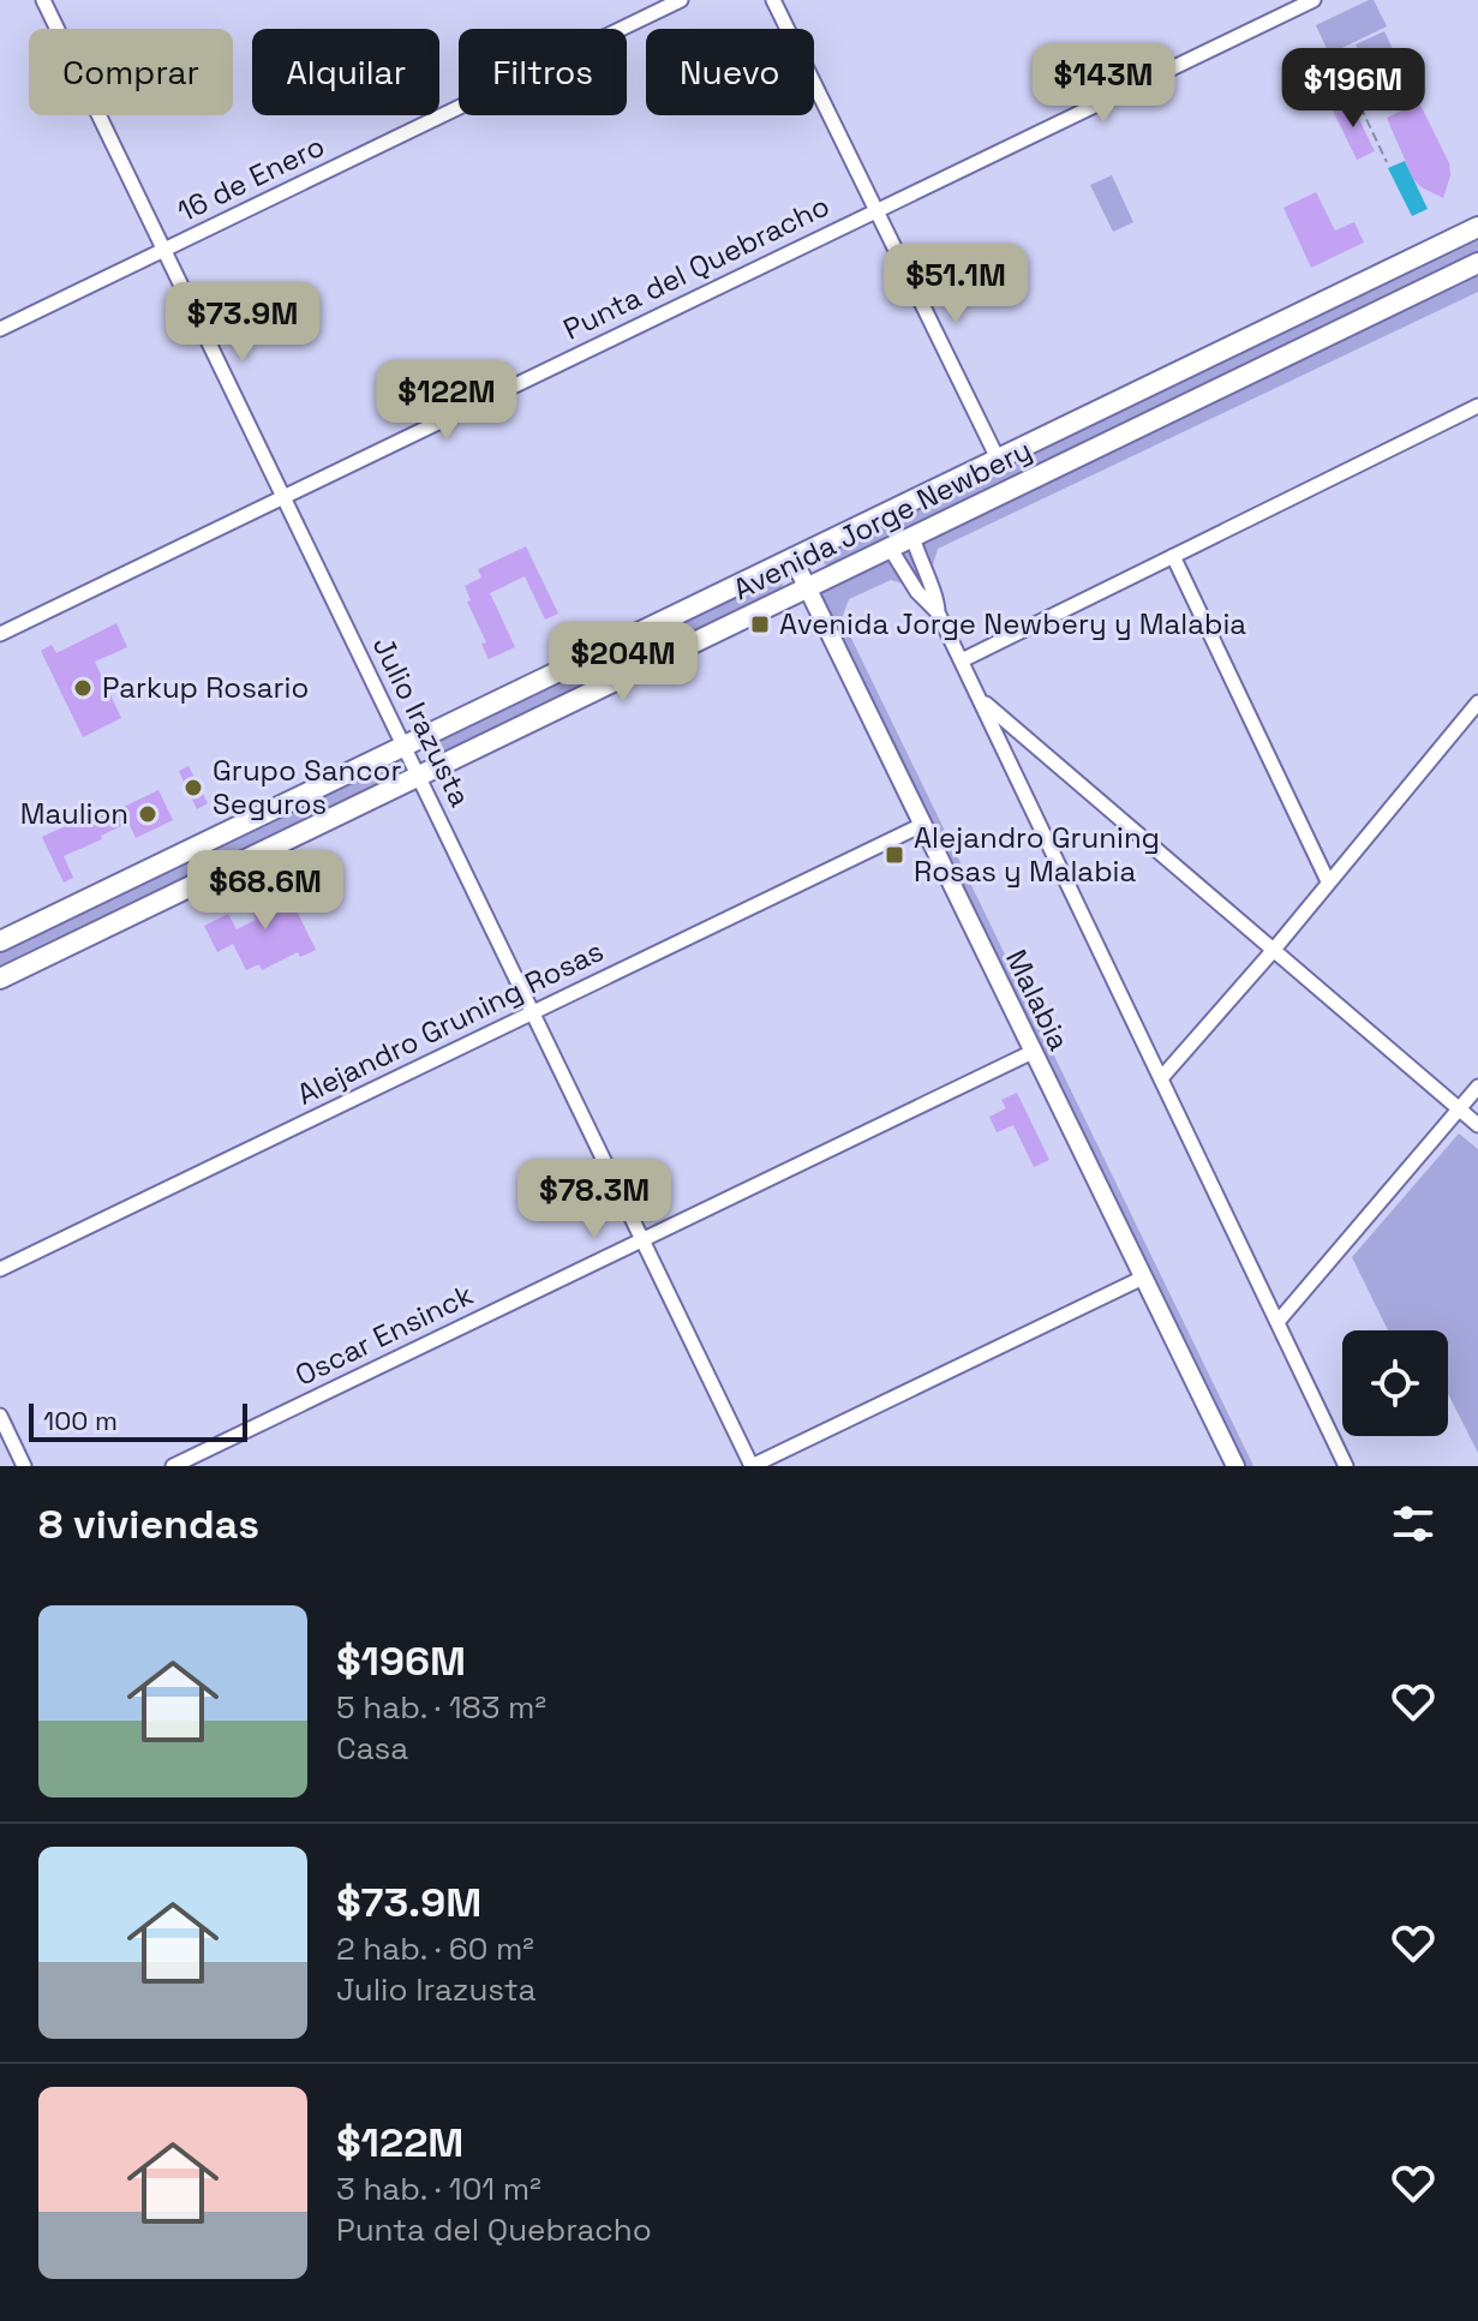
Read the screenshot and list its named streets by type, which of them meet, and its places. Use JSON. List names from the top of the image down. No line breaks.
{"streets":{"main road":["Avenida Jorge Newbery"],"street":["16 de Enero","Punta del Quebracho","Julio Irazusta","Malabia","Alejandro Gruning Rosas","Oscar Ensinck"]},"crossings":[["16 de Enero","Julio Irazusta"],["Punta del Quebracho","Julio Irazusta"],["Avenida Jorge Newbery","Julio Irazusta"],["Avenida Jorge Newbery","Malabia"],["Julio Irazusta","Alejandro Gruning Rosas"],["Julio Irazusta","Oscar Ensinck"],["Malabia","Alejandro Gruning Rosas"],["Malabia","Oscar Ensinck"]],"places":{"transit":["Avenida Jorge Newbery y Malabia","Alejandro Gruning Rosas y Malabia"],"other":["Parkup Rosario","Grupo Sancor Seguros","Maulion"]},"scale_bar":"100 m","page":{"chip":["Comprar","Alquilar","Filtros","Nuevo"],"price":["$143M","$196M","$51.1M","$73.9M","$122M","$204M","$68.6M","$78.3M"],"scale":"100 m","heading":"8 viviendas","list":[{"name":"$196M","note":"5 hab. · 183 m² · Casa"},{"name":"$73.9M","note":"2 hab. · 60 m² · Julio Irazusta"},{"name":"$122M","note":"3 hab. · 101 m² · Punta del Quebracho"}]}}
